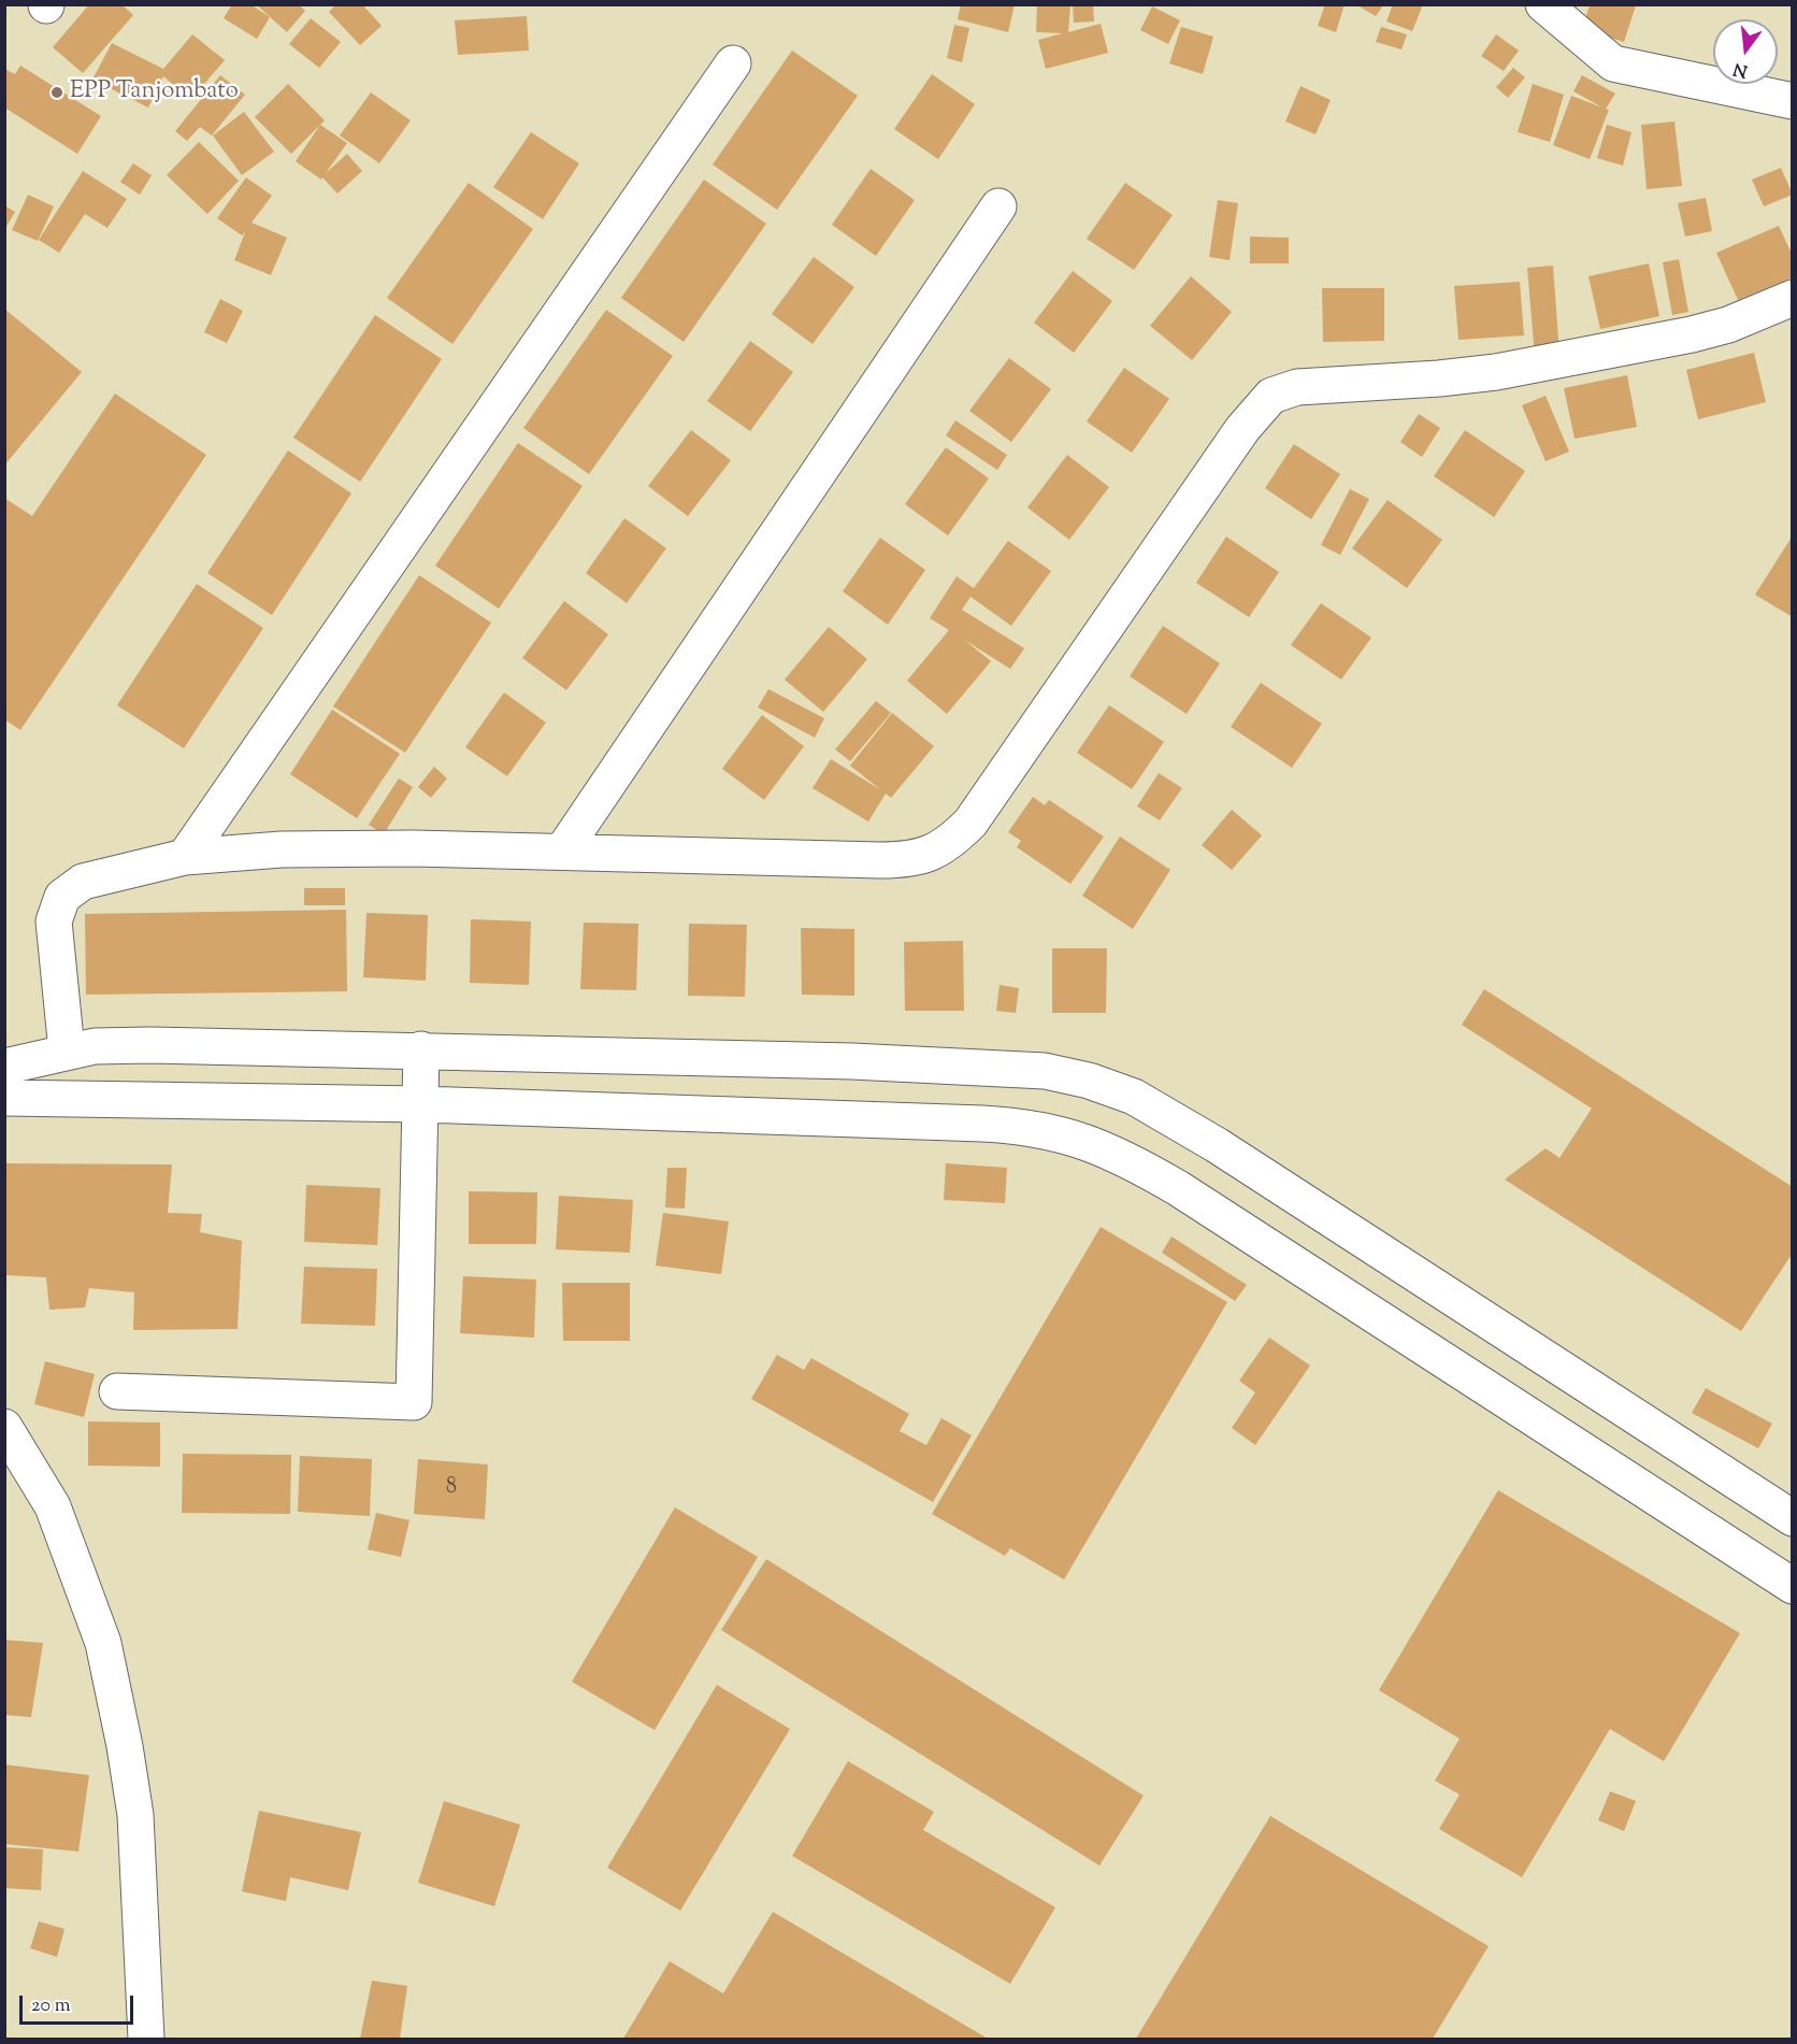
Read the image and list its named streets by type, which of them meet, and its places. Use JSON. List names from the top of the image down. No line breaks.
{"places":["EPP Tanjombato"],"house_numbers":["8"],"scale_bar":"20 m","north":"bottom"}
